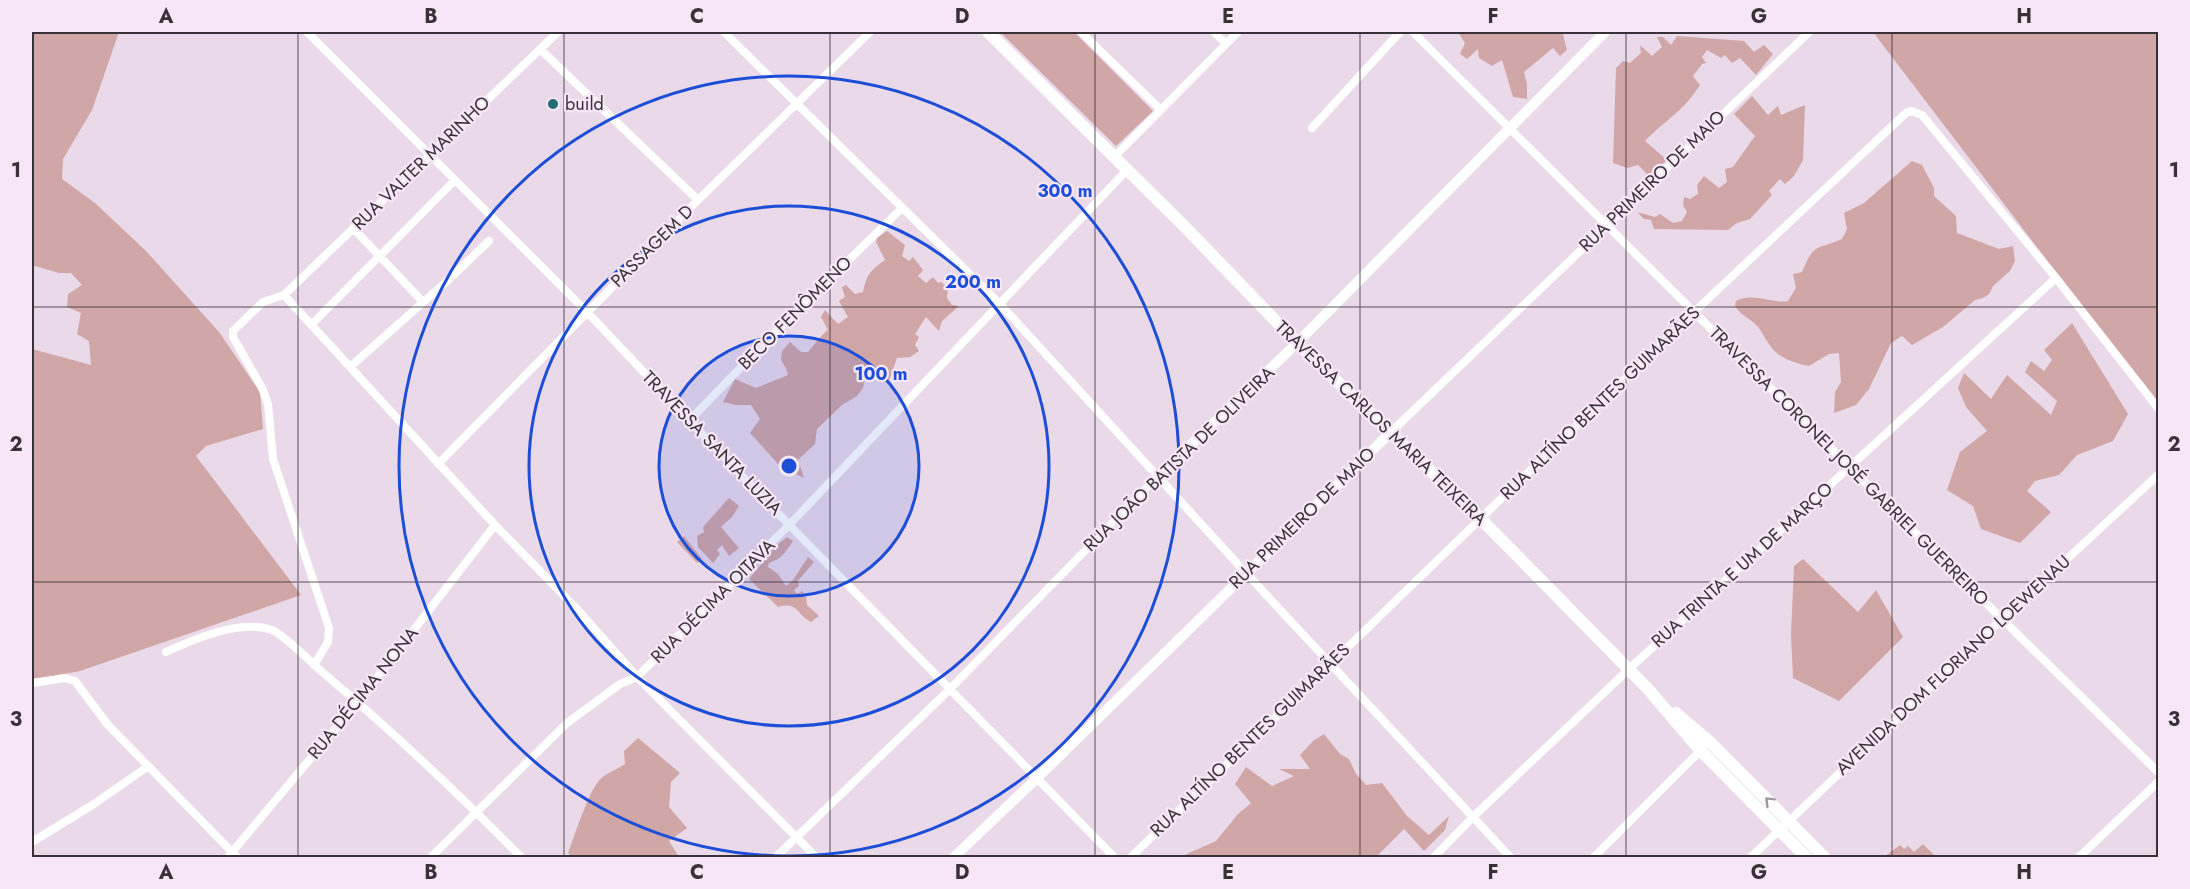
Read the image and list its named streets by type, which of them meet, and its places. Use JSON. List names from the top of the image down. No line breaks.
{"streets":{"main road":["TRAVESSA CARLOS MARIA TEIXEIRA"],"street":["RUA VALTER MARINHO","RUA PRIMEIRO DE MAIO","PASSAGEM D","BECO FENÔMENO","RUA ALTÍNO BENTES GUIMARÃES","TRAVESSA SANTA LUZIA","RUA JOÃO BATISTA DE OLIVEIRA","TRAVESSA CORONEL JOSÉ GABRIEL GUERREIRO","RUA TRINTA E UM DE MARÇO","RUA DÉCIMA OITAVA","AVENIDA DOM FLORIANO LOEWENAU","RUA DÉCIMA NONA"]},"crossings":[["RUA VALTER MARINHO","TRAVESSA SANTA LUZIA"],["RUA PRIMEIRO DE MAIO","TRAVESSA CARLOS MARIA TEIXEIRA"],["RUA PRIMEIRO DE MAIO","TRAVESSA SANTA LUZIA"],["RUA PRIMEIRO DE MAIO","TRAVESSA CORONEL JOSÉ GABRIEL GUERREIRO"],["PASSAGEM D","TRAVESSA SANTA LUZIA"],["BECO FENÔMENO","TRAVESSA SANTA LUZIA"],["RUA ALTÍNO BENTES GUIMARÃES","TRAVESSA CARLOS MARIA TEIXEIRA"],["RUA ALTÍNO BENTES GUIMARÃES","TRAVESSA CORONEL JOSÉ GABRIEL GUERREIRO"],["RUA ALTÍNO BENTES GUIMARÃES","RUA TRINTA E UM DE MARÇO"],["TRAVESSA CARLOS MARIA TEIXEIRA","RUA JOÃO BATISTA DE OLIVEIRA"],["TRAVESSA CARLOS MARIA TEIXEIRA","RUA TRINTA E UM DE MARÇO"],["TRAVESSA CARLOS MARIA TEIXEIRA","RUA DÉCIMA OITAVA"],["TRAVESSA CARLOS MARIA TEIXEIRA","AVENIDA DOM FLORIANO LOEWENAU"],["TRAVESSA SANTA LUZIA","RUA JOÃO BATISTA DE OLIVEIRA"],["TRAVESSA SANTA LUZIA","RUA DÉCIMA OITAVA"],["RUA JOÃO BATISTA DE OLIVEIRA","TRAVESSA CORONEL JOSÉ GABRIEL GUERREIRO"],["TRAVESSA CORONEL JOSÉ GABRIEL GUERREIRO","RUA TRINTA E UM DE MARÇO"],["TRAVESSA CORONEL JOSÉ GABRIEL GUERREIRO","AVENIDA DOM FLORIANO LOEWENAU"]],"places":["build"],"grid":{"columns":["A","B","C","D","E","F","G","H"],"rows":["1","2","3"]},"rings":["300 m","200 m","100 m"]}
